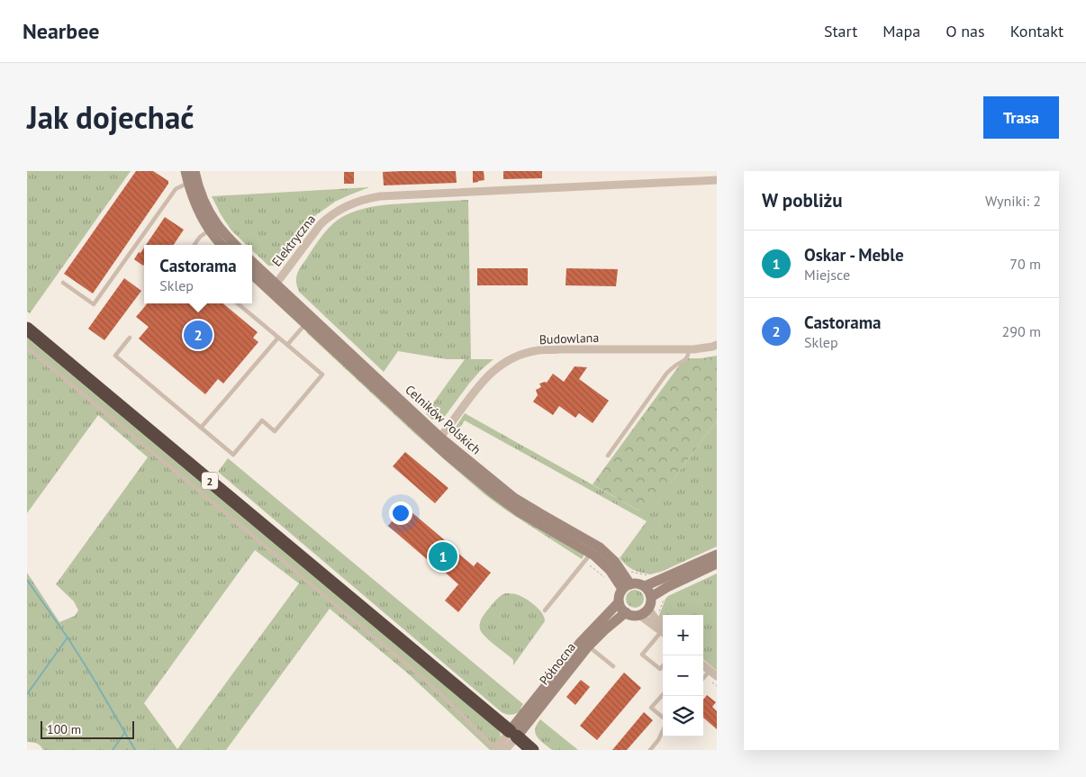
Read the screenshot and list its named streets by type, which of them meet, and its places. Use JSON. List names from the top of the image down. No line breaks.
{"streets":{"highway":["2"],"street":["Elektryczna","Budowlana","Celników Polskich","Północna"]},"crossings":[["Elektryczna","Celników Polskich"],["Budowlana","Celników Polskich"],["Celników Polskich","Północna"],["2","Północna"]],"scale_bar":"100 m","page":{"header":"Nearbee","nav":["Start","Mapa","O nas","Kontakt"],"title":"Jak dojechać","buttons":"Trasa","heading":["W pobliżu","Wyniki: 2"],"list":[{"mark":"1","name":"Oskar - Meble","note":"Miejsce","value":"70 m"},{"mark":"2","name":"Castorama","note":"Sklep","value":"290 m"}],"popup":["Castorama","Sklep"],"pins":["2","1"],"map_buttons":["+","−"],"scale":"100 m"}}
